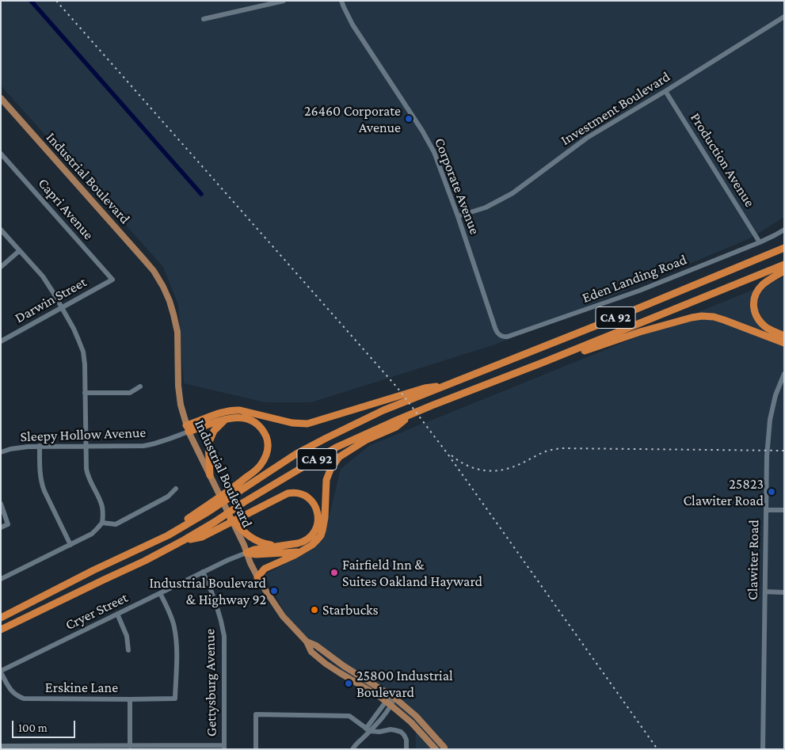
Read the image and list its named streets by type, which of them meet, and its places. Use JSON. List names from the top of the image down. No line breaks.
{"streets":{"highway":["CA 92"],"main road":["Industrial Boulevard"],"street":["Investment Boulevard","Production Avenue","Corporate Avenue","Capri Avenue","Eden Landing Road","Darwin Street","Sleepy Hollow Avenue","Clawiter Road","Cryer Street","Gettysburg Avenue","Erskine Lane"]},"crossings":[["Investment Boulevard","Production Avenue"],["Investment Boulevard","Corporate Avenue"],["Production Avenue","Eden Landing Road"],["Industrial Boulevard","Sleepy Hollow Avenue"],["Industrial Boulevard","Cryer Street"],["Corporate Avenue","Eden Landing Road"],["Capri Avenue","Darwin Street"],["Cryer Street","Gettysburg Avenue"],["Cryer Street","Erskine Lane"]],"places":["26460 Corporate Avenue","25823 Clawiter Road","Fairfield Inn & Suites Oakland Hayward","Industrial Boulevard & Highway 92","Starbucks","25800 Industrial Boulevard"],"scale_bar":"100 m"}
